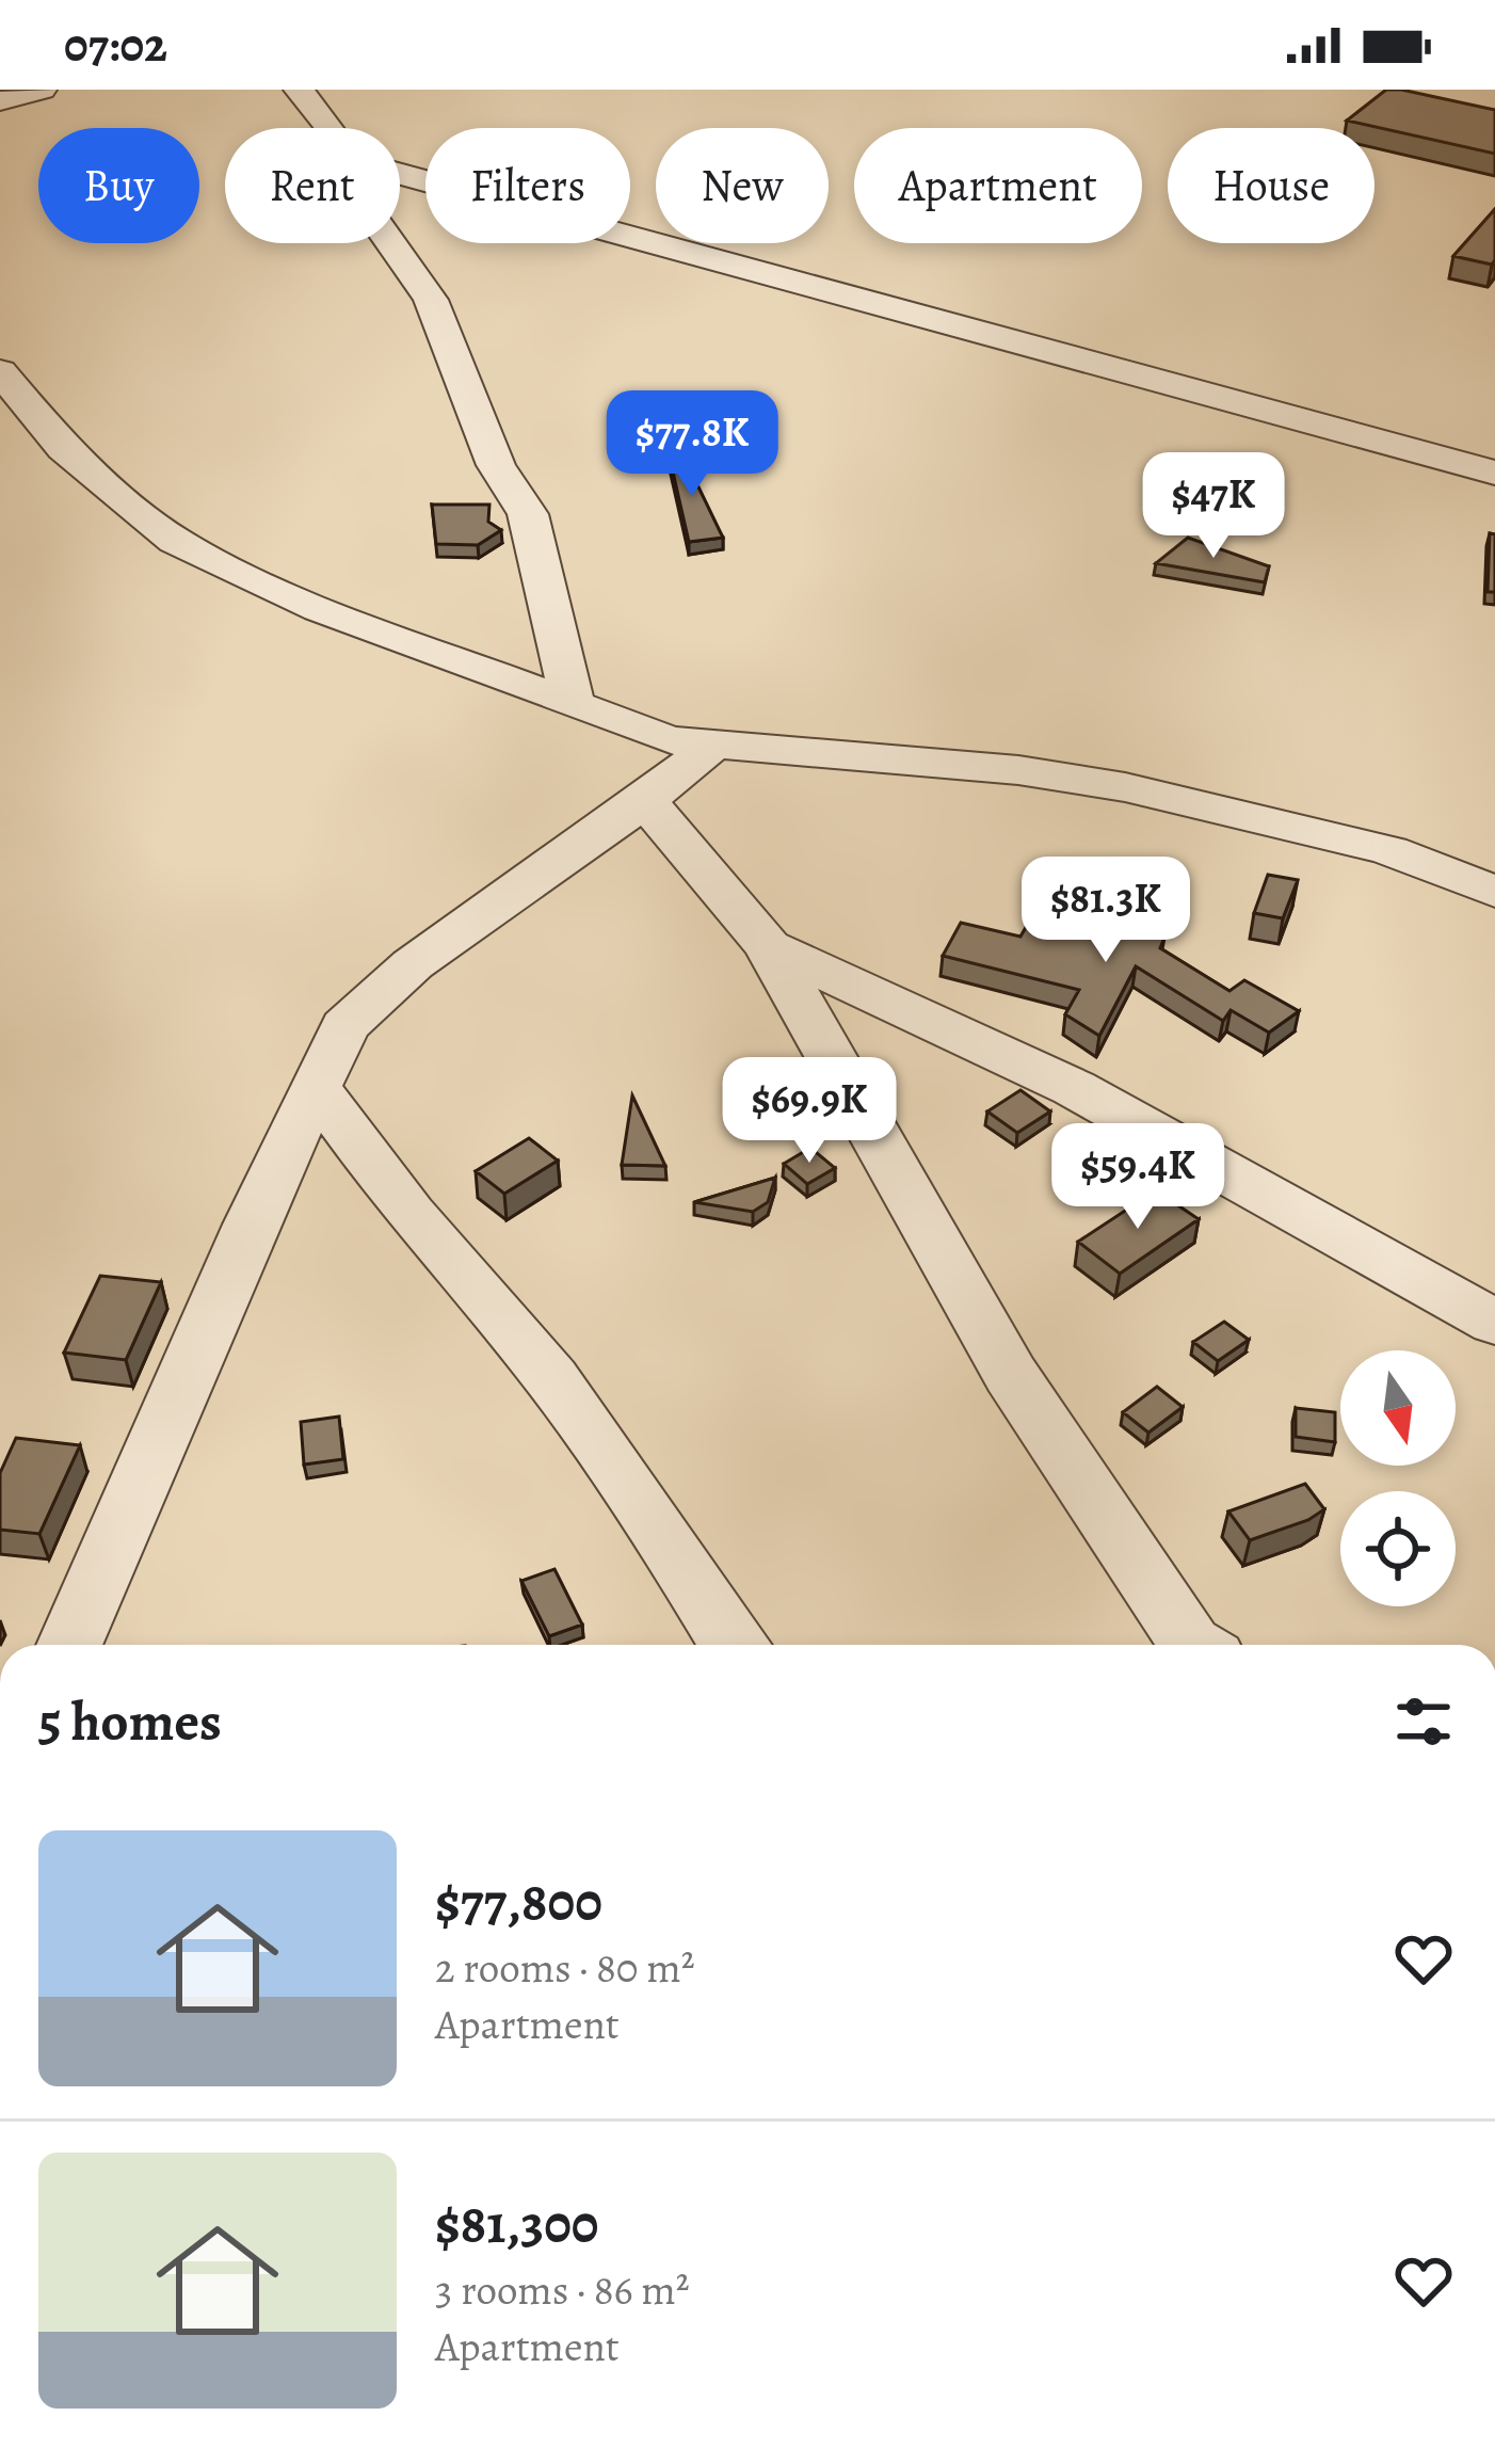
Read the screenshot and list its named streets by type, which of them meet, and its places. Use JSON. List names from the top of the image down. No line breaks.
{"north":"bottom","page":{"status":"07:02","chip":["Buy","Rent","Filters","New","Apartment","House"],"price":["$77.8K","$47K","$81.3K","$69.9K","$59.4K"],"heading":"5 homes","list":[{"name":"$77,800","note":"2 rooms · 80 m² · Apartment"},{"name":"$81,300","note":"3 rooms · 86 m² · Apartment"}]}}
